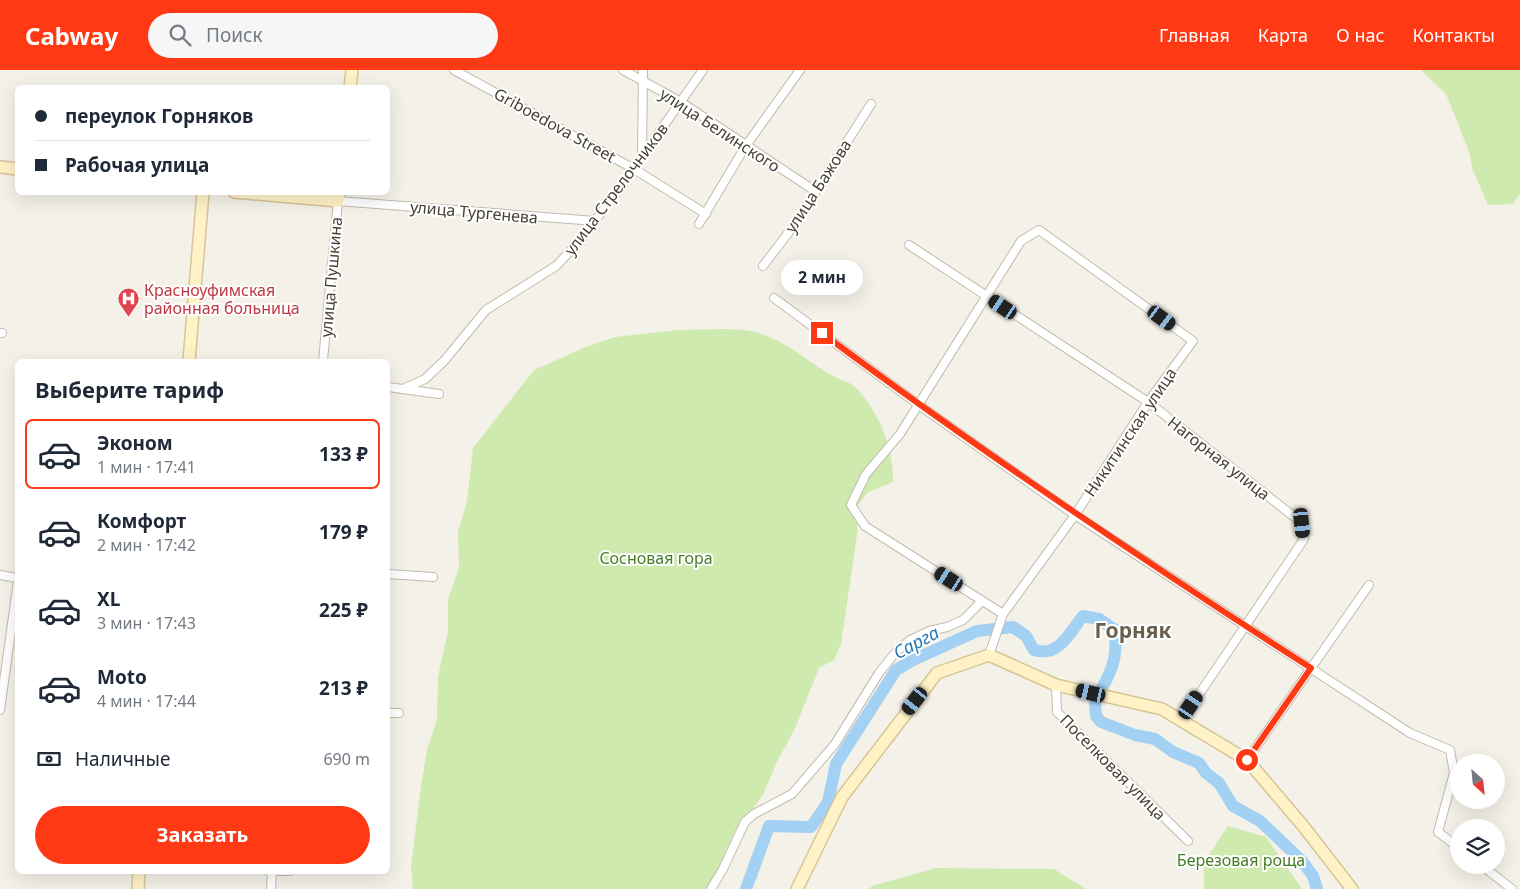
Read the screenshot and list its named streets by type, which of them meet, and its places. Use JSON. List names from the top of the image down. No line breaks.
{"streets":{"street":["Griboedova Street","улица Белинского","улица Бажова","улица Стрелочников","улица Тургенева","улица Пушкина","Никитинская улица","Нагорная улица","Поселковая улица"]},"crossings":[["Griboedova Street","улица Стрелочников"],["улица Белинского","улица Бажова"],["улица Белинского","улица Стрелочников"],["улица Стрелочников","улица Тургенева"],["улица Тургенева","улица Пушкина"],["Никитинская улица","Нагорная улица"]],"districts":["Горняк"],"water":["Сарга"],"parks":["Сосновая гора","Березовая роща"],"places":{"hospital":["Красноуфимская районная больница"]},"north":"bottom right","page":{"header":"Cabway","search":"Поиск","nav":["Главная","Карта","О нас","Контакты"],"banner":["переулок Горняков","Рабочая улица"],"bubble":"2 мин","heading":"Выберите тариф","list":[{"name":"Эконом","note":"1 мин · 17:41","value":"133 ₽"},{"name":"Комфорт","note":"2 мин · 17:42","value":"179 ₽"},{"name":"XL","note":"3 мин · 17:43","value":"225 ₽"},{"name":"Moto","note":"4 мин · 17:44","value":"213 ₽"}],"pay":["Наличные","690 m"],"buttons":"Заказать"}}
